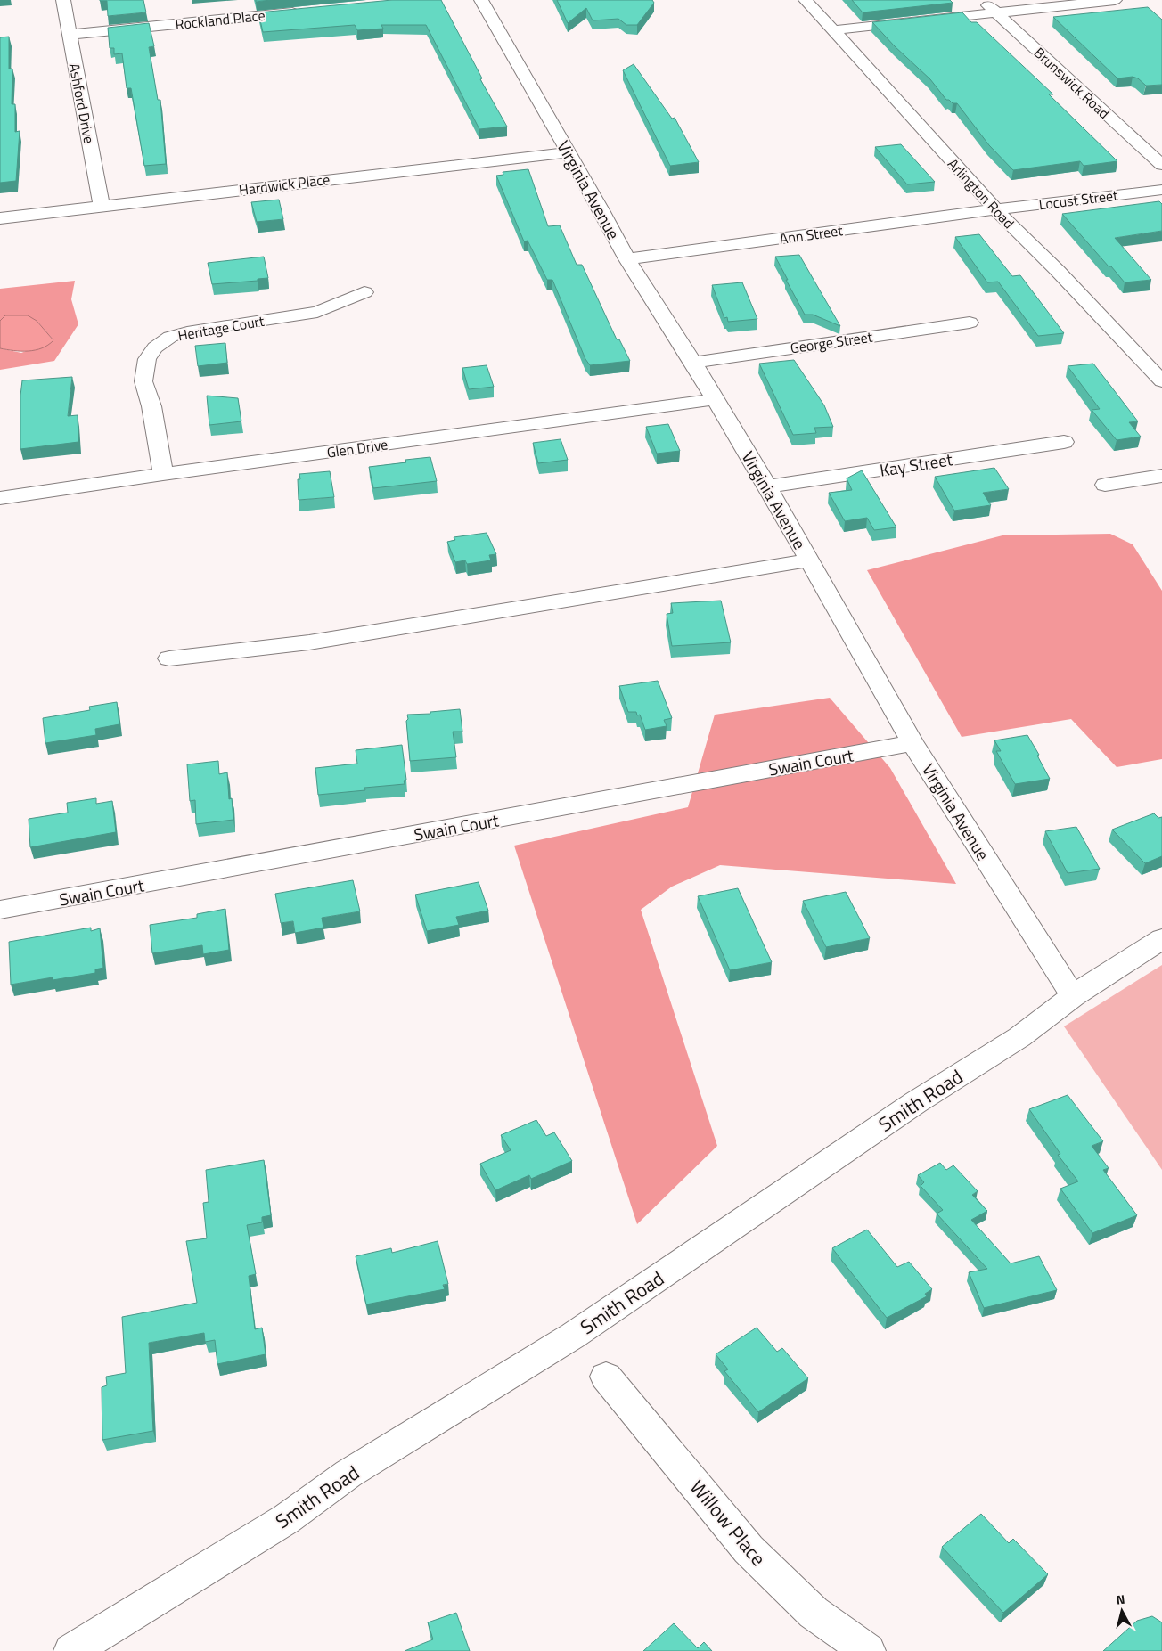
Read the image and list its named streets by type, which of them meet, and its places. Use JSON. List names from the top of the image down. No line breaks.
{"streets":{"street":["Rockland Place","Brunswick Road","Ashford Drive","Hardwick Place","Virginia Avenue","Arlington Road","Locust Street","Ann Street","Heritage Court","George Street","Glen Drive","Kay Street","Swain Court","Smith Road","Willow Place"]},"crossings":[["Rockland Place","Ashford Drive"],["Ashford Drive","Hardwick Place"],["Hardwick Place","Virginia Avenue"],["Virginia Avenue","Ann Street"],["Virginia Avenue","George Street"],["Virginia Avenue","Glen Drive"],["Virginia Avenue","Kay Street"],["Virginia Avenue","Swain Court"],["Virginia Avenue","Smith Road"],["Arlington Road","Locust Street"],["Arlington Road","Ann Street"],["Locust Street","Ann Street"],["Heritage Court","Glen Drive"]],"north":"top"}
